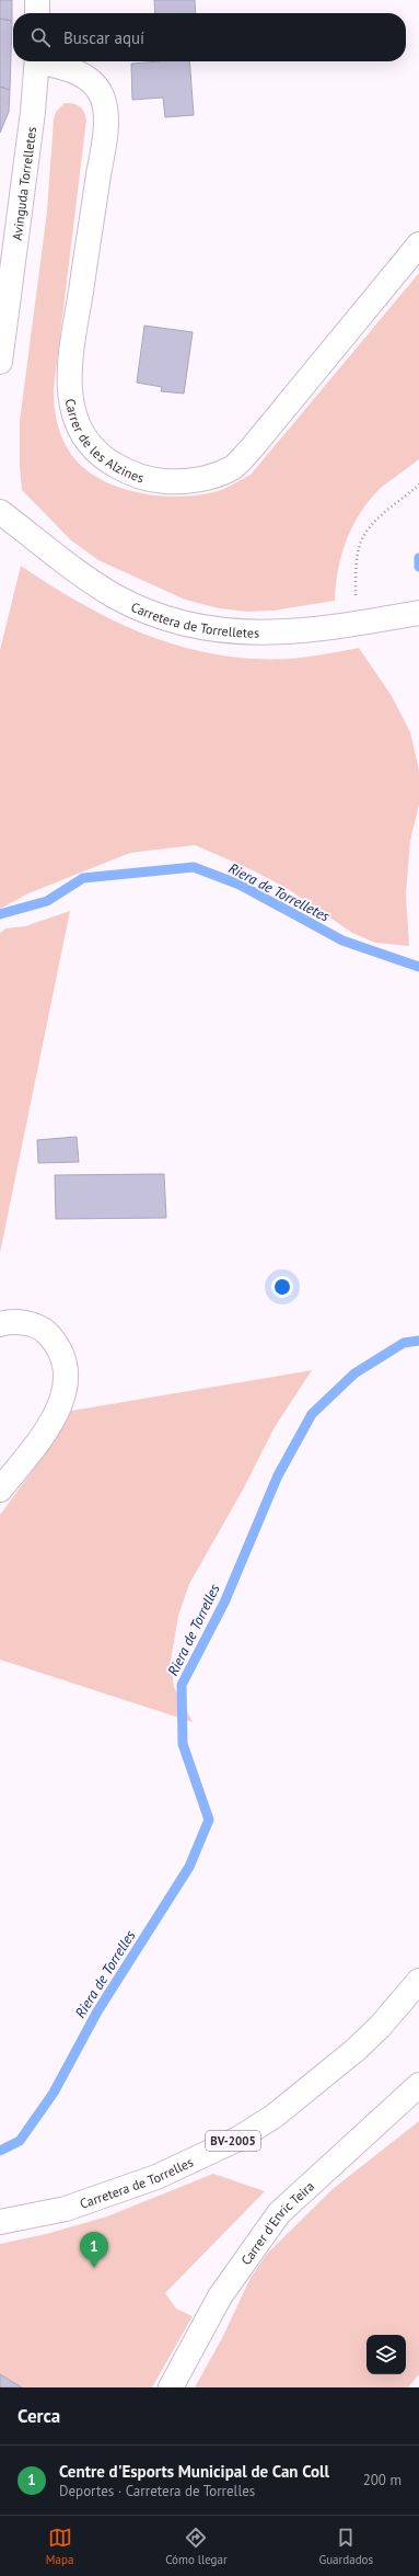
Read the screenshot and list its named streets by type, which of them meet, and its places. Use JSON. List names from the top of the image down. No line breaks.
{"streets":{"street":["Avinguda Torrelletes","Carrer de les Alzines","Carretera de Torrelletes","BV-2005","Carretera de Torrelles","Carrer d'Enric Teira"]},"water":["Riera de Torrelletes","Riera de Torrelles"],"page":{"search":"Buscar aquí","pins":"1","heading":"Cerca","list":[{"mark":"1","name":"Centre d'Esports Municipal de Can Coll","note":"Deportes · Carretera de Torrelles","value":"200 m"}],"nav":["Mapa","Cómo llegar","Guardados"]}}
